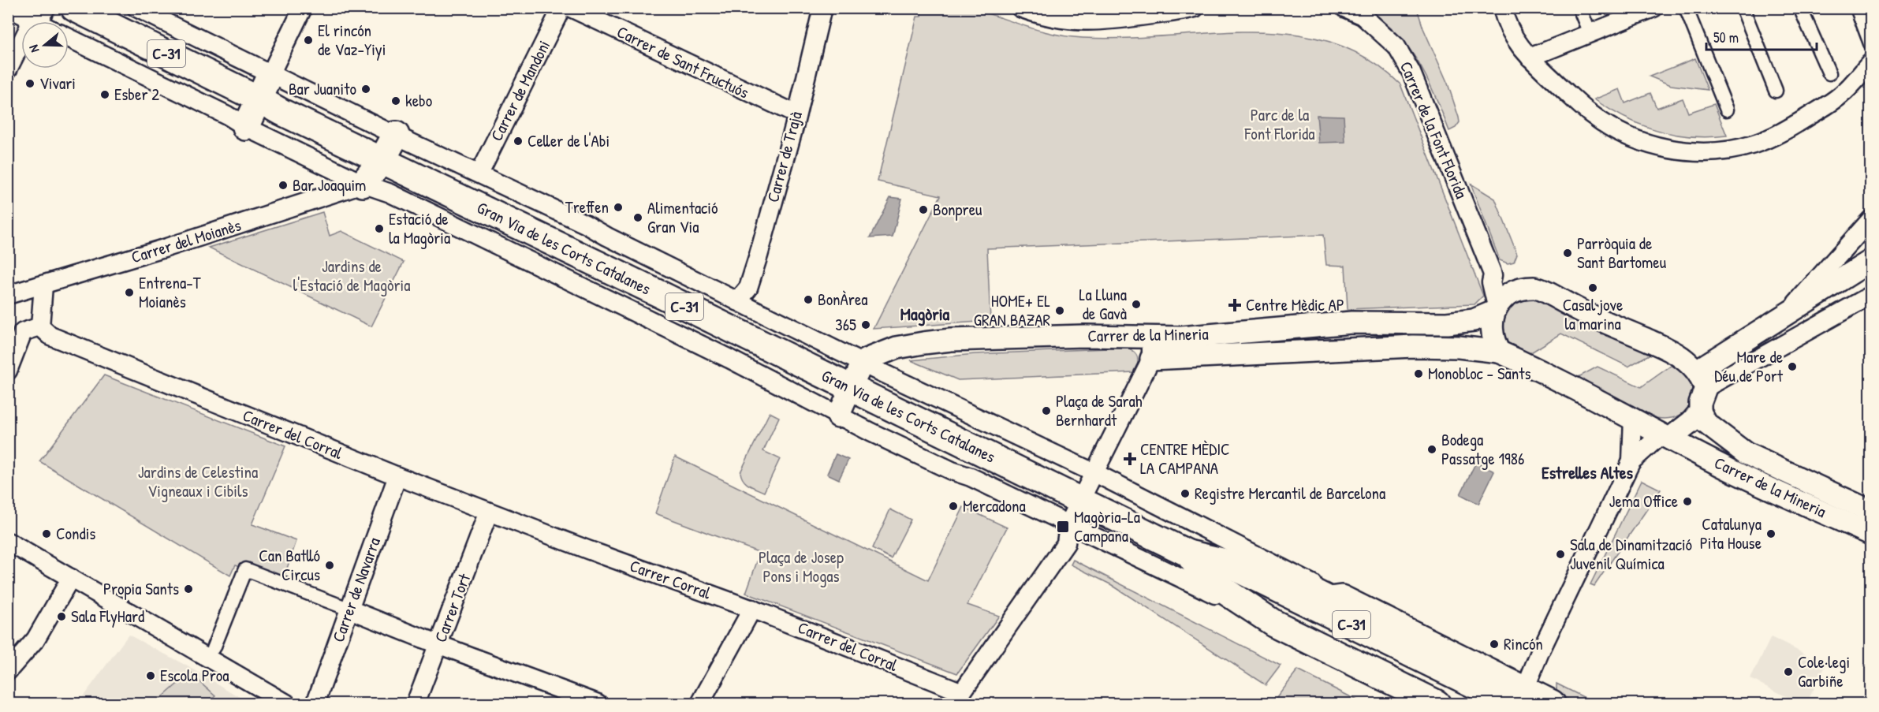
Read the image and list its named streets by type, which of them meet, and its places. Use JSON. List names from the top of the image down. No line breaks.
{"streets":{"main road":["C-31","Gran Via de les Corts Catalanes"],"street":["Carrer de Sant Fructuós","Carrer de Mandoni","Carrer de la Font Florida","Carrer de Trajà","Carrer del Moianès","Carrer de la Mineria","Carrer del Corral","Carrer Corral","Carrer de Navarra","Carrer Tort"]},"crossings":[["Carrer de Sant Fructuós","Carrer de Trajà"],["Carrer de la Font Florida","Carrer de la Mineria"],["Carrer del Corral","Carrer Corral"],["Carrer del Corral","Carrer de Navarra"],["Carrer del Corral","Carrer Tort"]],"districts":["Magòria","Estrelles Altes"],"parks":["Parc de la Font Florida","Jardins de l'Estació de Magòria","Jardins de Celestina Vigneaux i Cibils","Plaça de Josep Pons i Mogas"],"places":{"other":["El rincón de Vaz-Yiyi","Vivari","Bar Juanito","Esber 2","kebo","Celler de l'Abi","Bar Joaquim","Treffen","Bonpreu","Alimentació Gran Via","Estació de la Magòria","Parròquia de Sant Bartomeu","Casal jove la marina","Entrena-T Moianès","BonÀrea","La Lluna de Gavà","HOME+ EL GRAN BAZAR","365","Mare de Déu de Port","Monobloc - Sants","Plaça de Sarah Bernhardt","Bodega Passatge 1986","Registre Mercantil de Barcelona","Jema Office","Mercadona","Condis","Catalunya Pita House","Sala de Dinamització Juvenil Química","Can Batlló Circus","Propia Sants","Sala FlyHard","Rincón","Cole·legi Garbiñe","Escola Proa"],"health":["Centre Mèdic AP","CENTRE MÈDIC LA CAMPANA"],"transit":["Magòria-La Campana"]},"scale_bar":"50 m","north":"left"}
